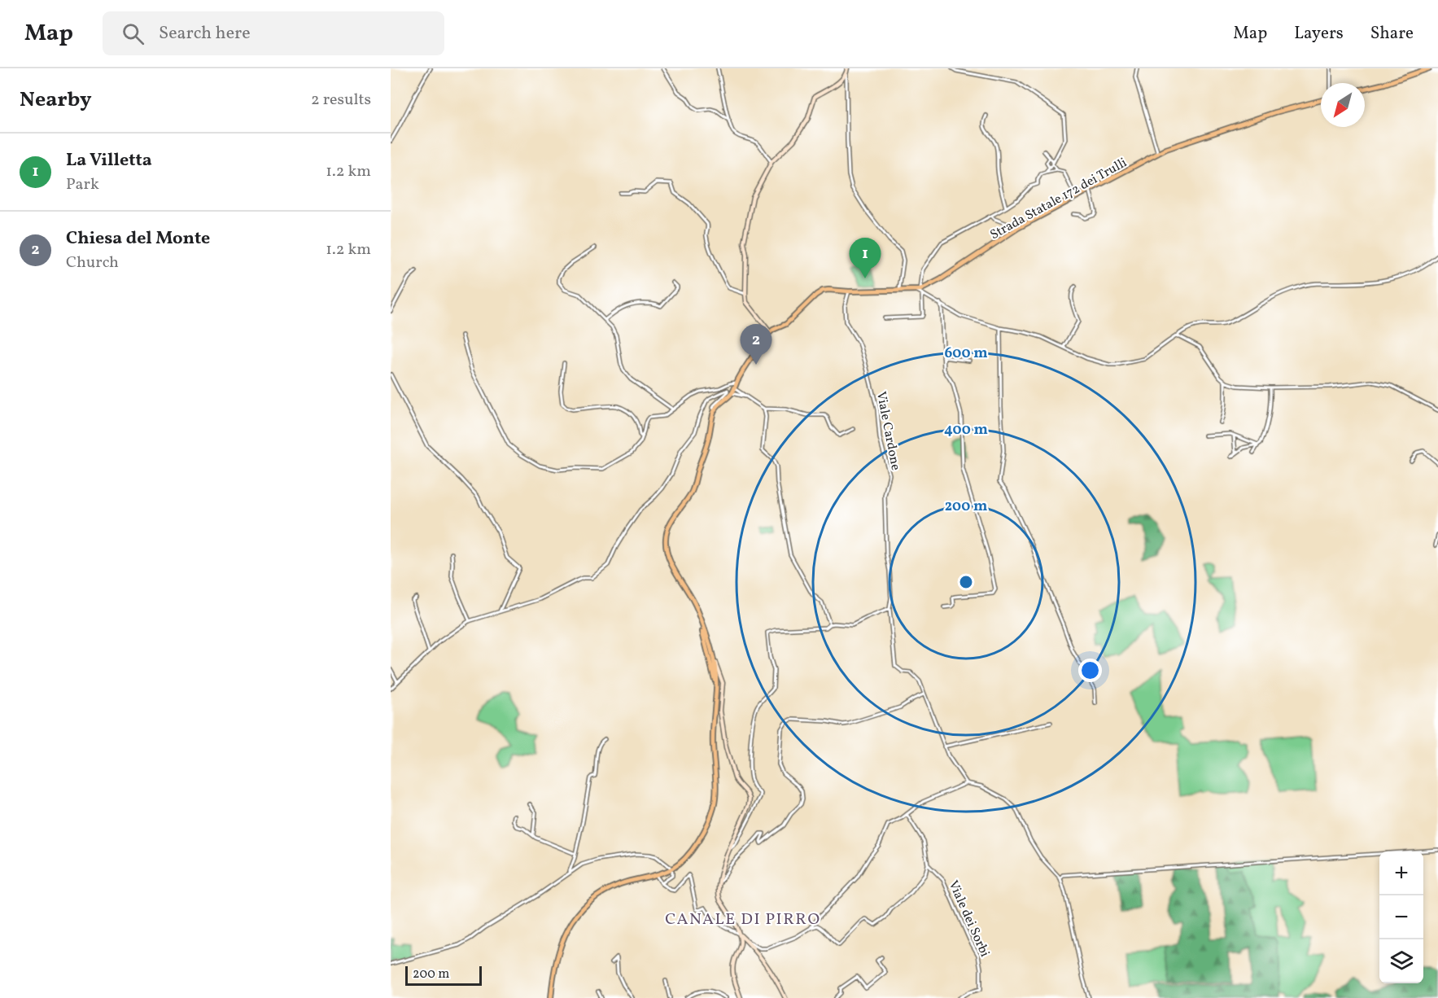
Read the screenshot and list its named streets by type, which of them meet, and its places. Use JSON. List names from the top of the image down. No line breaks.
{"streets":{"main road":["Strada Statale 172 dei Trulli"],"street":["Viale Cardone","Viale dei Sorbi"]},"crossings":[["Strada Statale 172 dei Trulli","Viale Cardone"]],"districts":["CANALE DI PIRRO"],"scale_bar":"200 m","north":"bottom left","page":{"header":"Map","search":"Search here","nav":["Map","Layers","Share"],"heading":["Nearby","2 results"],"list":[{"mark":"1","name":"La Villetta","note":"Park","value":"1.2 km"},{"mark":"2","name":"Chiesa del Monte","note":"Church","value":"1.2 km"}],"pins":["1","2"],"map_buttons":["+","−"],"scale":"200 m"},"rings":["600 m","400 m","200 m"]}
